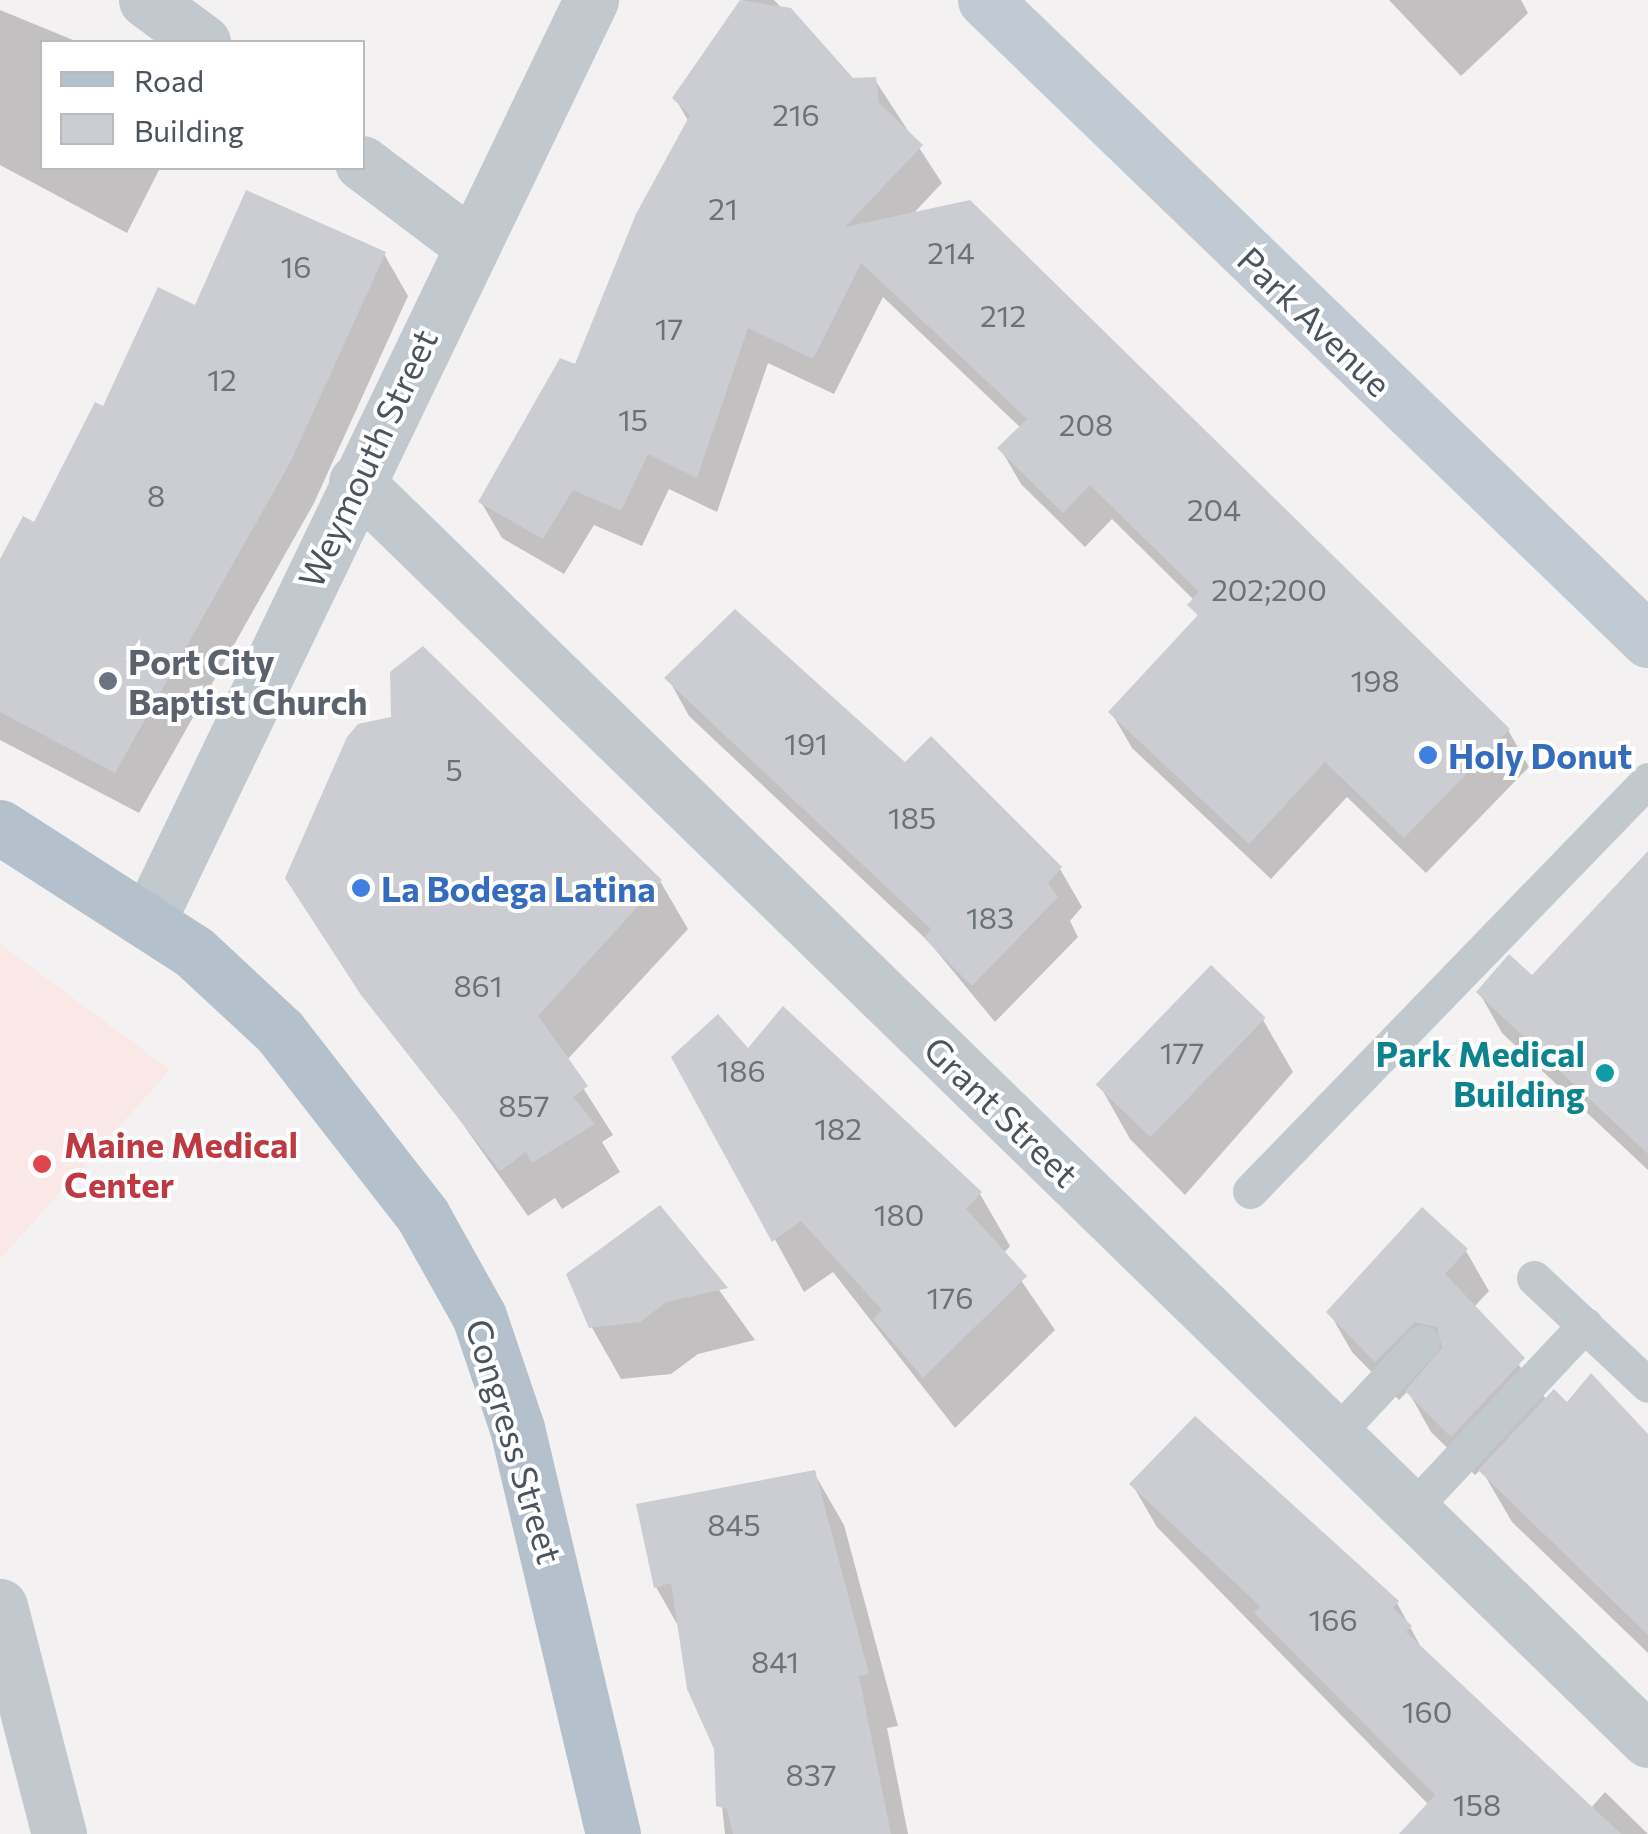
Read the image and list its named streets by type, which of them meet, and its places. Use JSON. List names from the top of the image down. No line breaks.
{"streets":{"main road":["Park Avenue","Congress Street"],"street":["Weymouth Street","Grant Street"]},"crossings":[["Weymouth Street","Grant Street"],["Weymouth Street","Congress Street"]],"places":["Port City Baptist Church","Holy Donut","La Bodega Latina","Park Medical Building","Maine Medical Center"],"house_numbers":["216","21","214","16","212","17","12","15","208","8","204","202;200","198","191","5","185","183","861","177","186","857","182","180","176","845","166","841","160","837","158"],"legend":["Road","Building"]}
